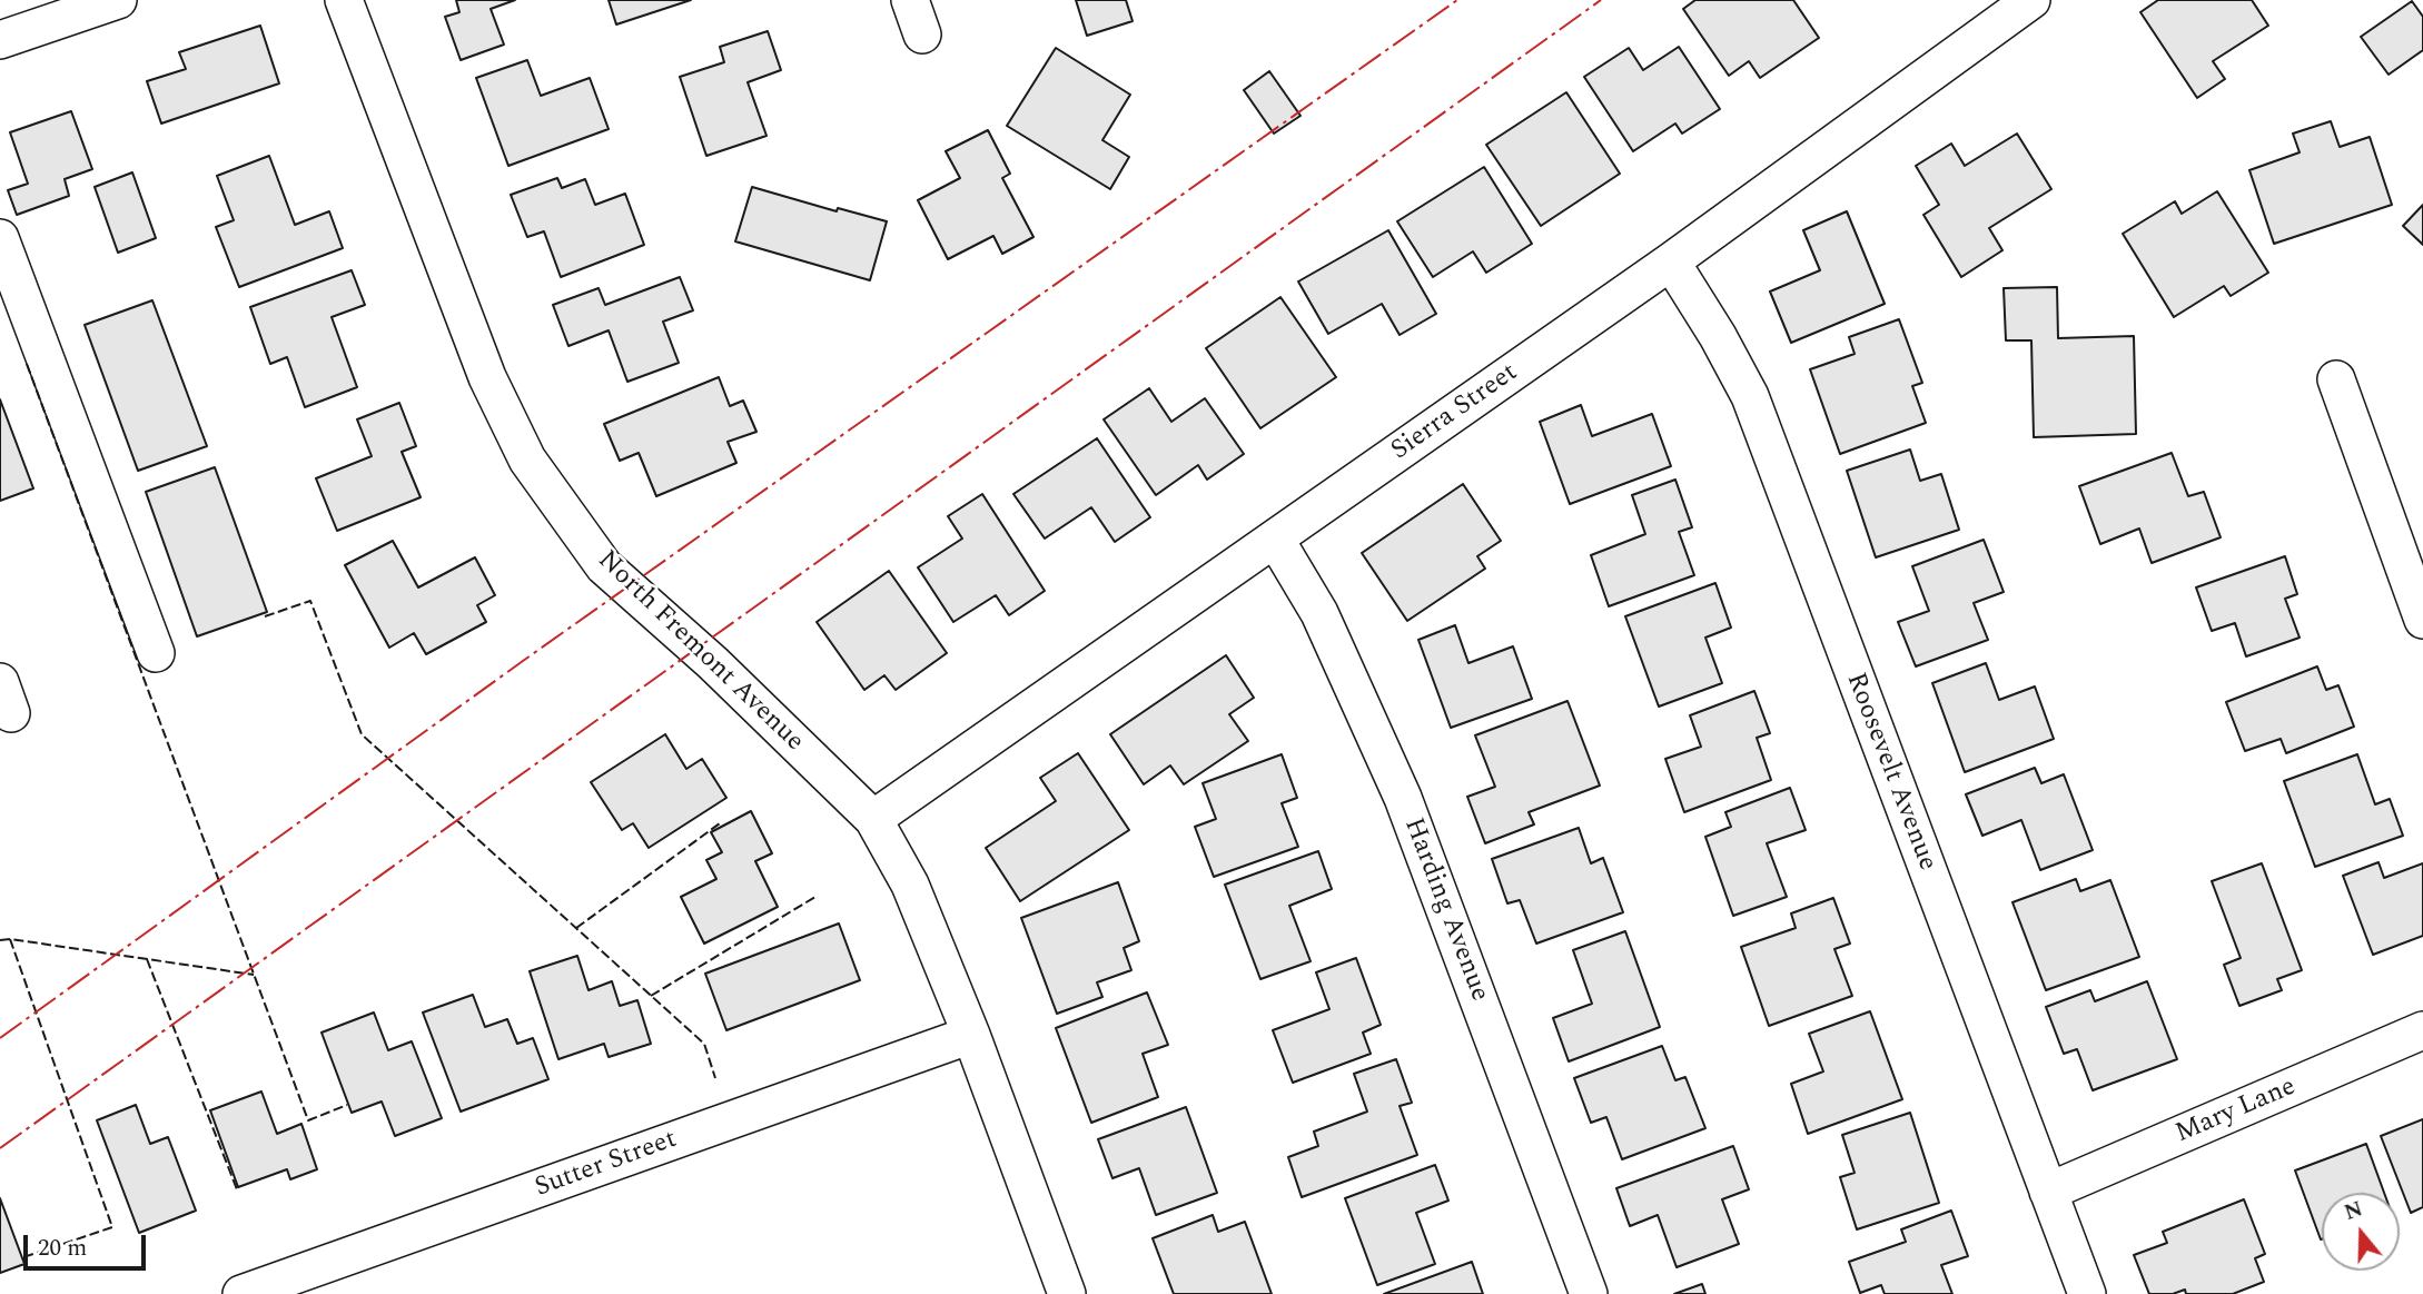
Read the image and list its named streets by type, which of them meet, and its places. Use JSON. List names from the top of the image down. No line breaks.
{"streets":{"street":["Sierra Street","North Fremont Avenue","Roosevelt Avenue","Harding Avenue","Mary Lane","Sutter Street"]},"crossings":[["Sierra Street","North Fremont Avenue"],["Sierra Street","Roosevelt Avenue"],["Sierra Street","Harding Avenue"],["North Fremont Avenue","Sutter Street"],["Roosevelt Avenue","Mary Lane"]],"scale_bar":"20 m","north":"top"}
